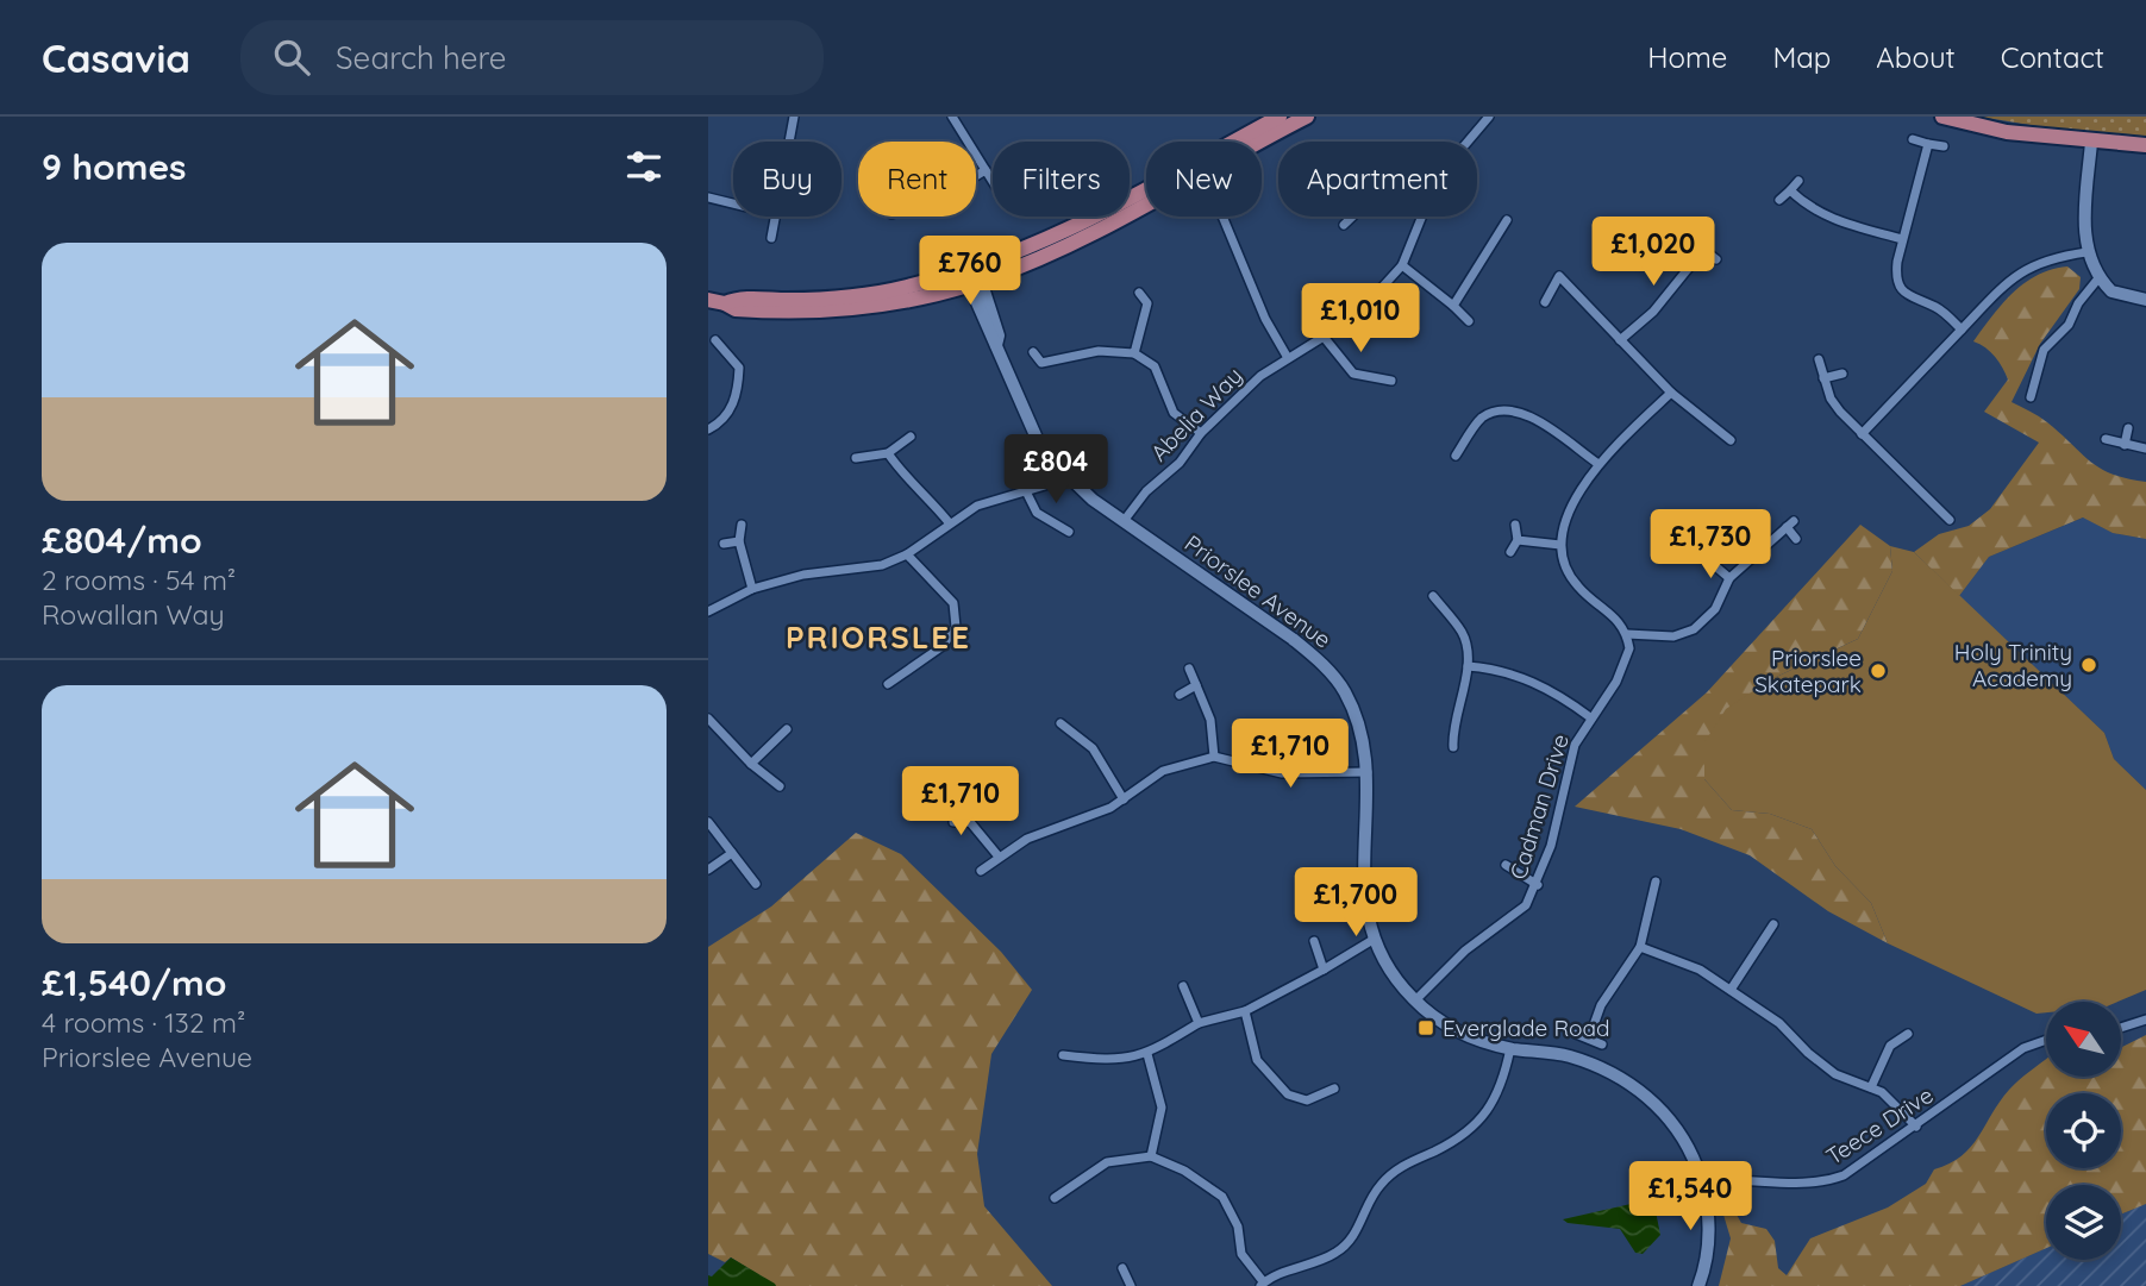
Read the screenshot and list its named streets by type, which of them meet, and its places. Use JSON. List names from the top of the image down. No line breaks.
{"streets":{"street":["Abelia Way","Priorslee Avenue","Cadman Drive","Teece Drive"]},"crossings":[["Abelia Way","Priorslee Avenue"],["Priorslee Avenue","Cadman Drive"],["Priorslee Avenue","Teece Drive"]],"districts":["PRIORSLEE"],"places":{"other":["Holy Trinity Academy","Priorslee Skatepark"],"transit":["Everglade Road"]},"north":"top left","page":{"header":"Casavia","search":"Search here","nav":["Home","Map","About","Contact"],"heading":"9 homes","chip":["Buy","Rent","Filters","New","Apartment"],"list":[{"name":"£804/mo","note":"2 rooms · 54 m² · Rowallan Way"},{"name":"£1,540/mo","note":"4 rooms · 132 m² · Priorslee Avenue"}],"price":["£1,020","£760","£1,010","£804","£1,730","£1,710","£1,710","£1,700","£1,540"]}}
